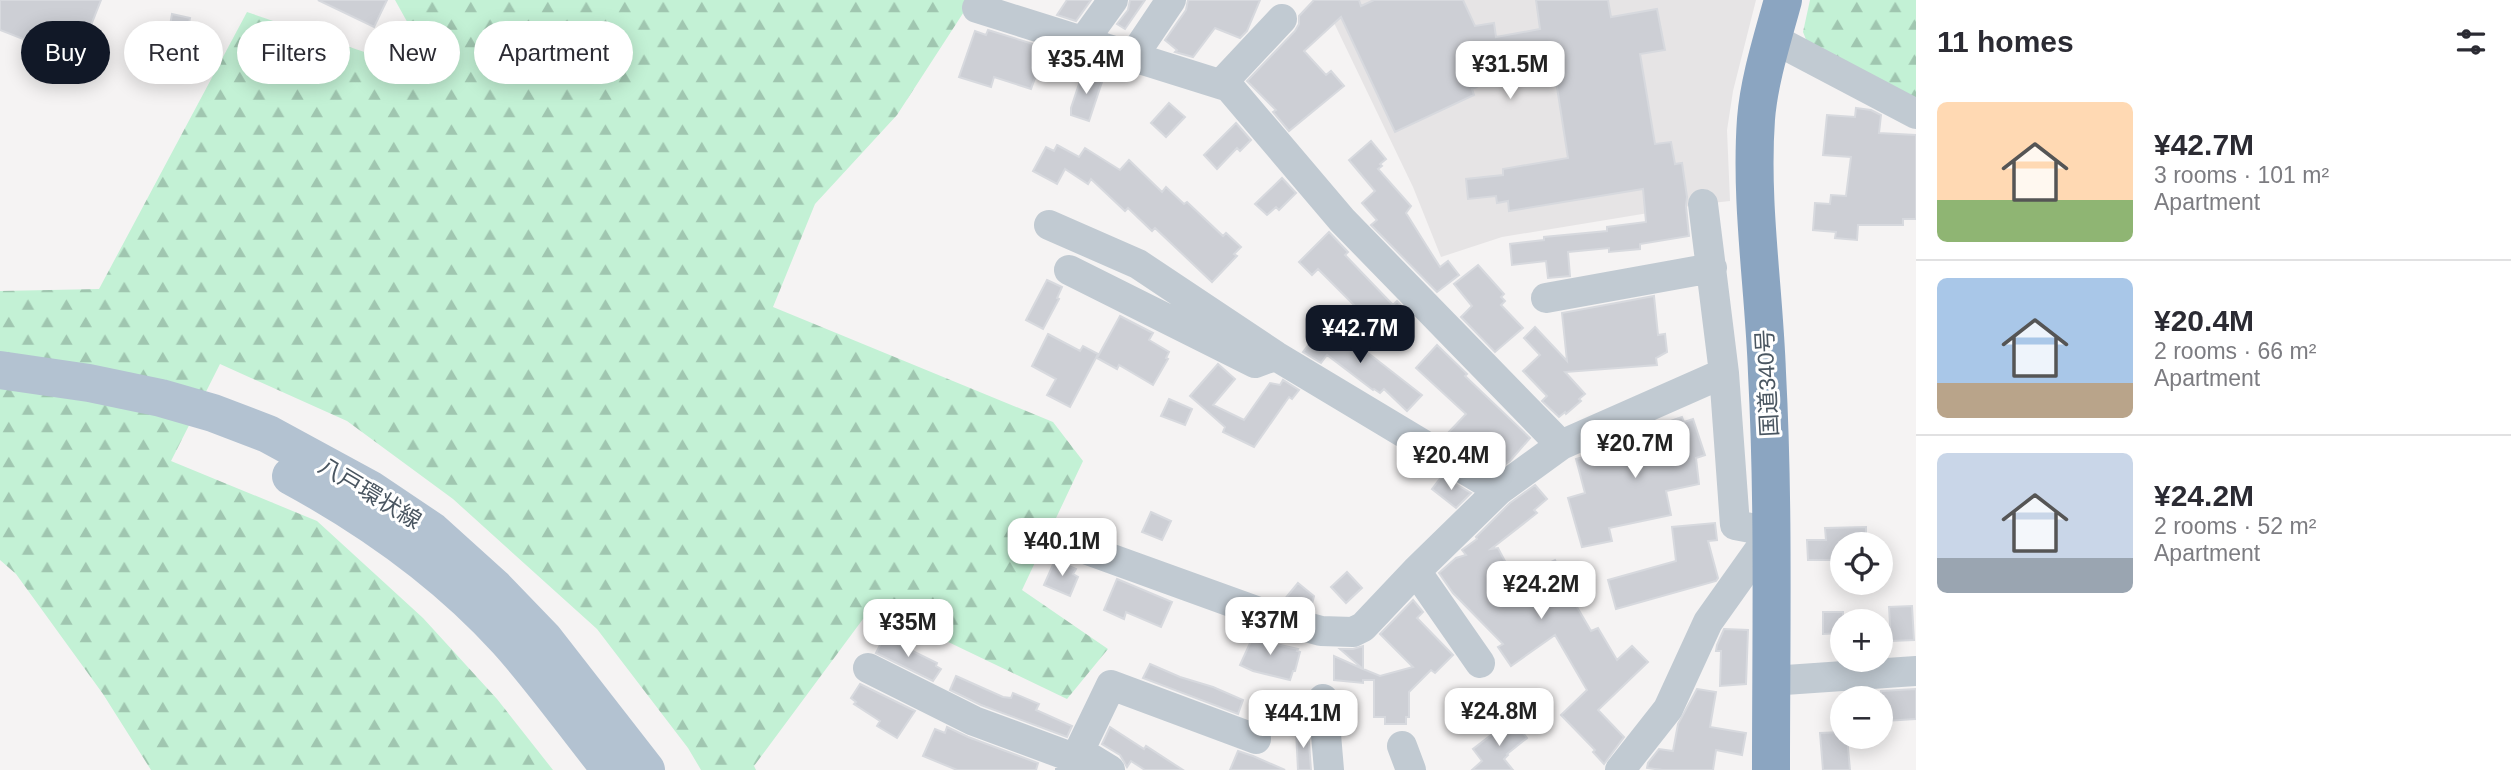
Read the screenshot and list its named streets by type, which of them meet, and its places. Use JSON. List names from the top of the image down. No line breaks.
{"streets":{"highway":["国道340号"],"main road":["八戸環状線"]},"page":{"heading":"11 homes","chip":["Buy","Rent","Filters","New","Apartment"],"price":["¥35.4M","¥31.5M","¥42.7M","¥20.7M","¥20.4M","¥40.1M","¥24.2M","¥37M","¥35M","¥24.8M","¥44.1M"],"list":[{"name":"¥42.7M","note":"3 rooms · 101 m² · Apartment"},{"name":"¥20.4M","note":"2 rooms · 66 m² · Apartment"},{"name":"¥24.2M","note":"2 rooms · 52 m² · Apartment"}],"map_buttons":["+","−"]}}
